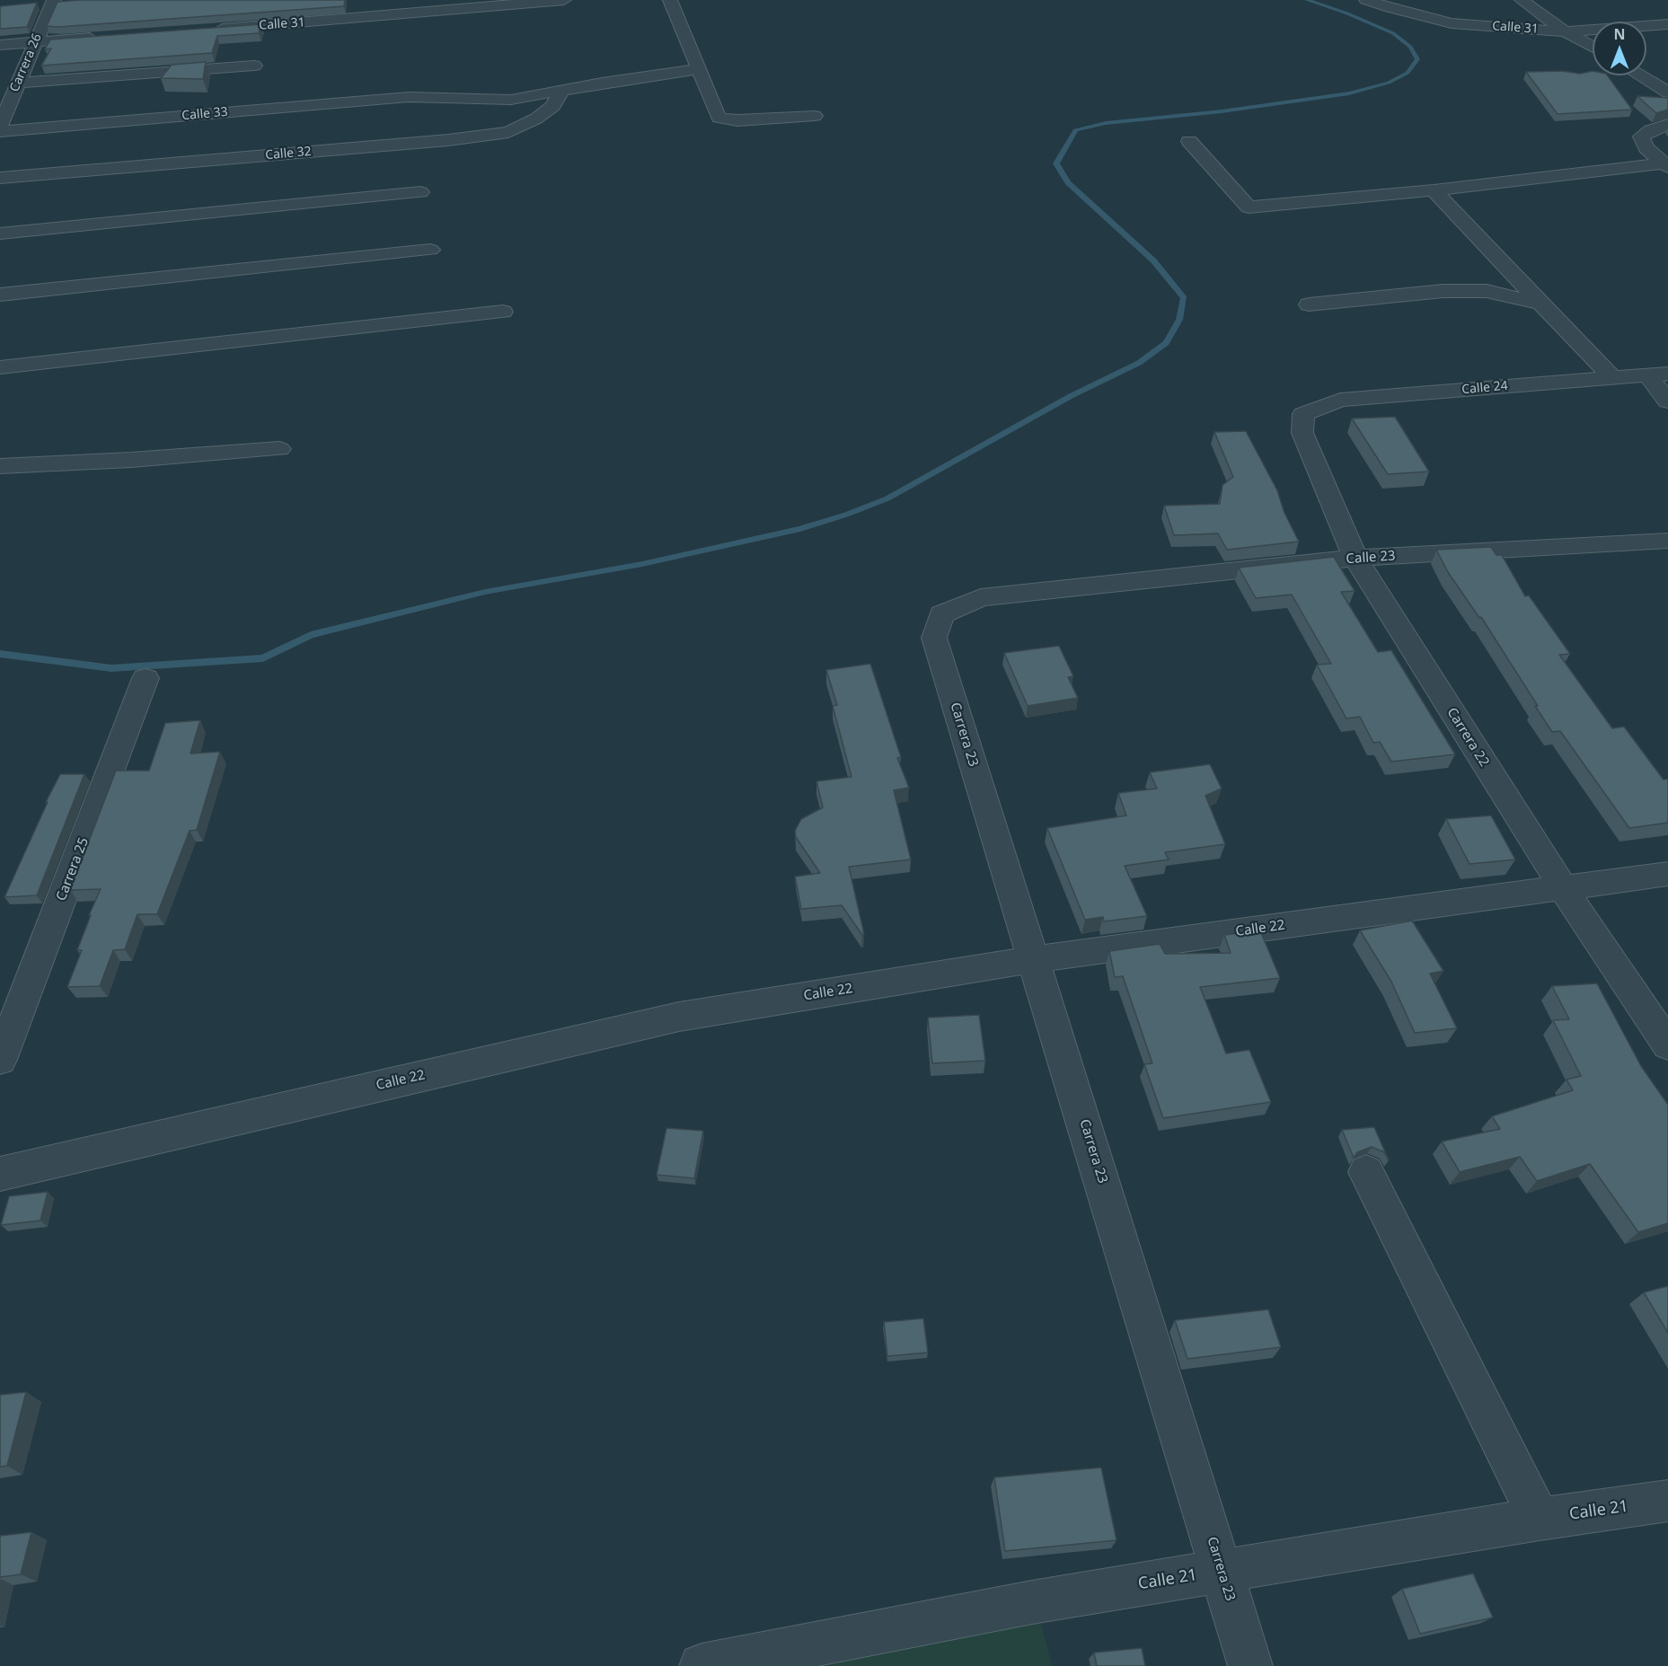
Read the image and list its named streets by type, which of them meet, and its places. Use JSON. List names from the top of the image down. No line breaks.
{"streets":{"street":["Calle 31","Carrera 26","Calle 33","Calle 32","Calle 24","Calle 23","Carrera 23","Carrera 22","Carrera 25","Calle 22","Calle 21"]},"crossings":[["Calle 33","Calle 32"],["Calle 24","Carrera 22"],["Calle 23","Carrera 23"],["Calle 23","Carrera 22"],["Carrera 23","Calle 22"],["Carrera 23","Calle 21"],["Carrera 22","Calle 22"]],"north":"top"}
